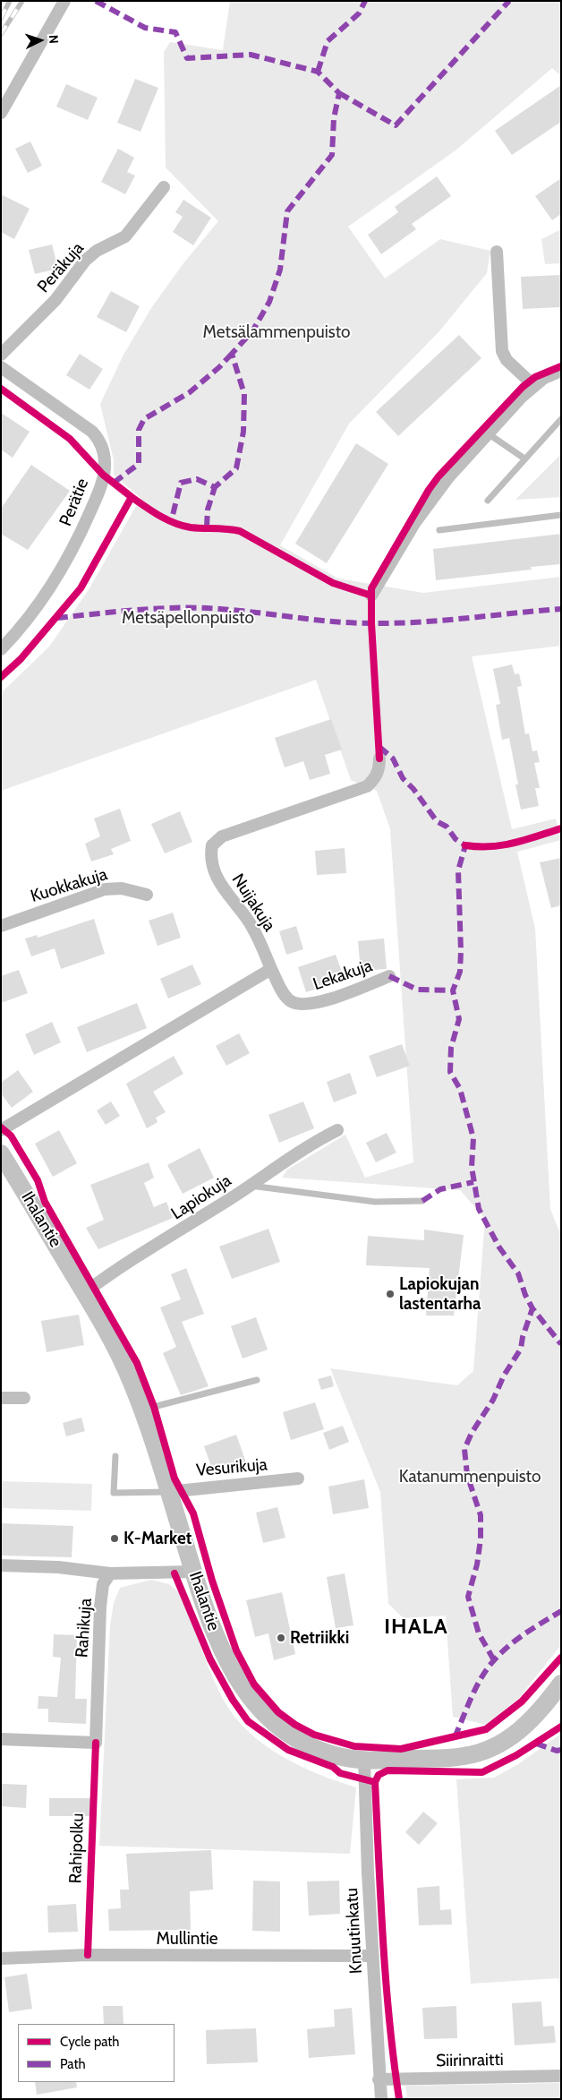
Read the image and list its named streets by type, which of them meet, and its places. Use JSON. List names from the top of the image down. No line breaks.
{"streets":{"street":["Peräkuja","Perätie","Kuokkakuja","Nuijakuja","Lekakuja","Lapiokuja","Ihalantie","Vesurikuja","Rahikuja","Knuutinkatu","Mullintie","Siirinraitti"],"cycle path":["Rahipolku"]},"crossings":[["Nuijakuja","Lekakuja"],["Lapiokuja","Ihalantie"],["Ihalantie","Vesurikuja"],["Ihalantie","Knuutinkatu"],["Knuutinkatu","Mullintie"],["Knuutinkatu","Siirinraitti"]],"districts":["IHALA"],"parks":["Metsälammenpuisto","Metsäpellonpuisto","Katanummenpuisto"],"places":["Lapiokujan lastentarha","K-Market","Retriikki"],"legend":["Cycle path","Path"],"north":"right"}
